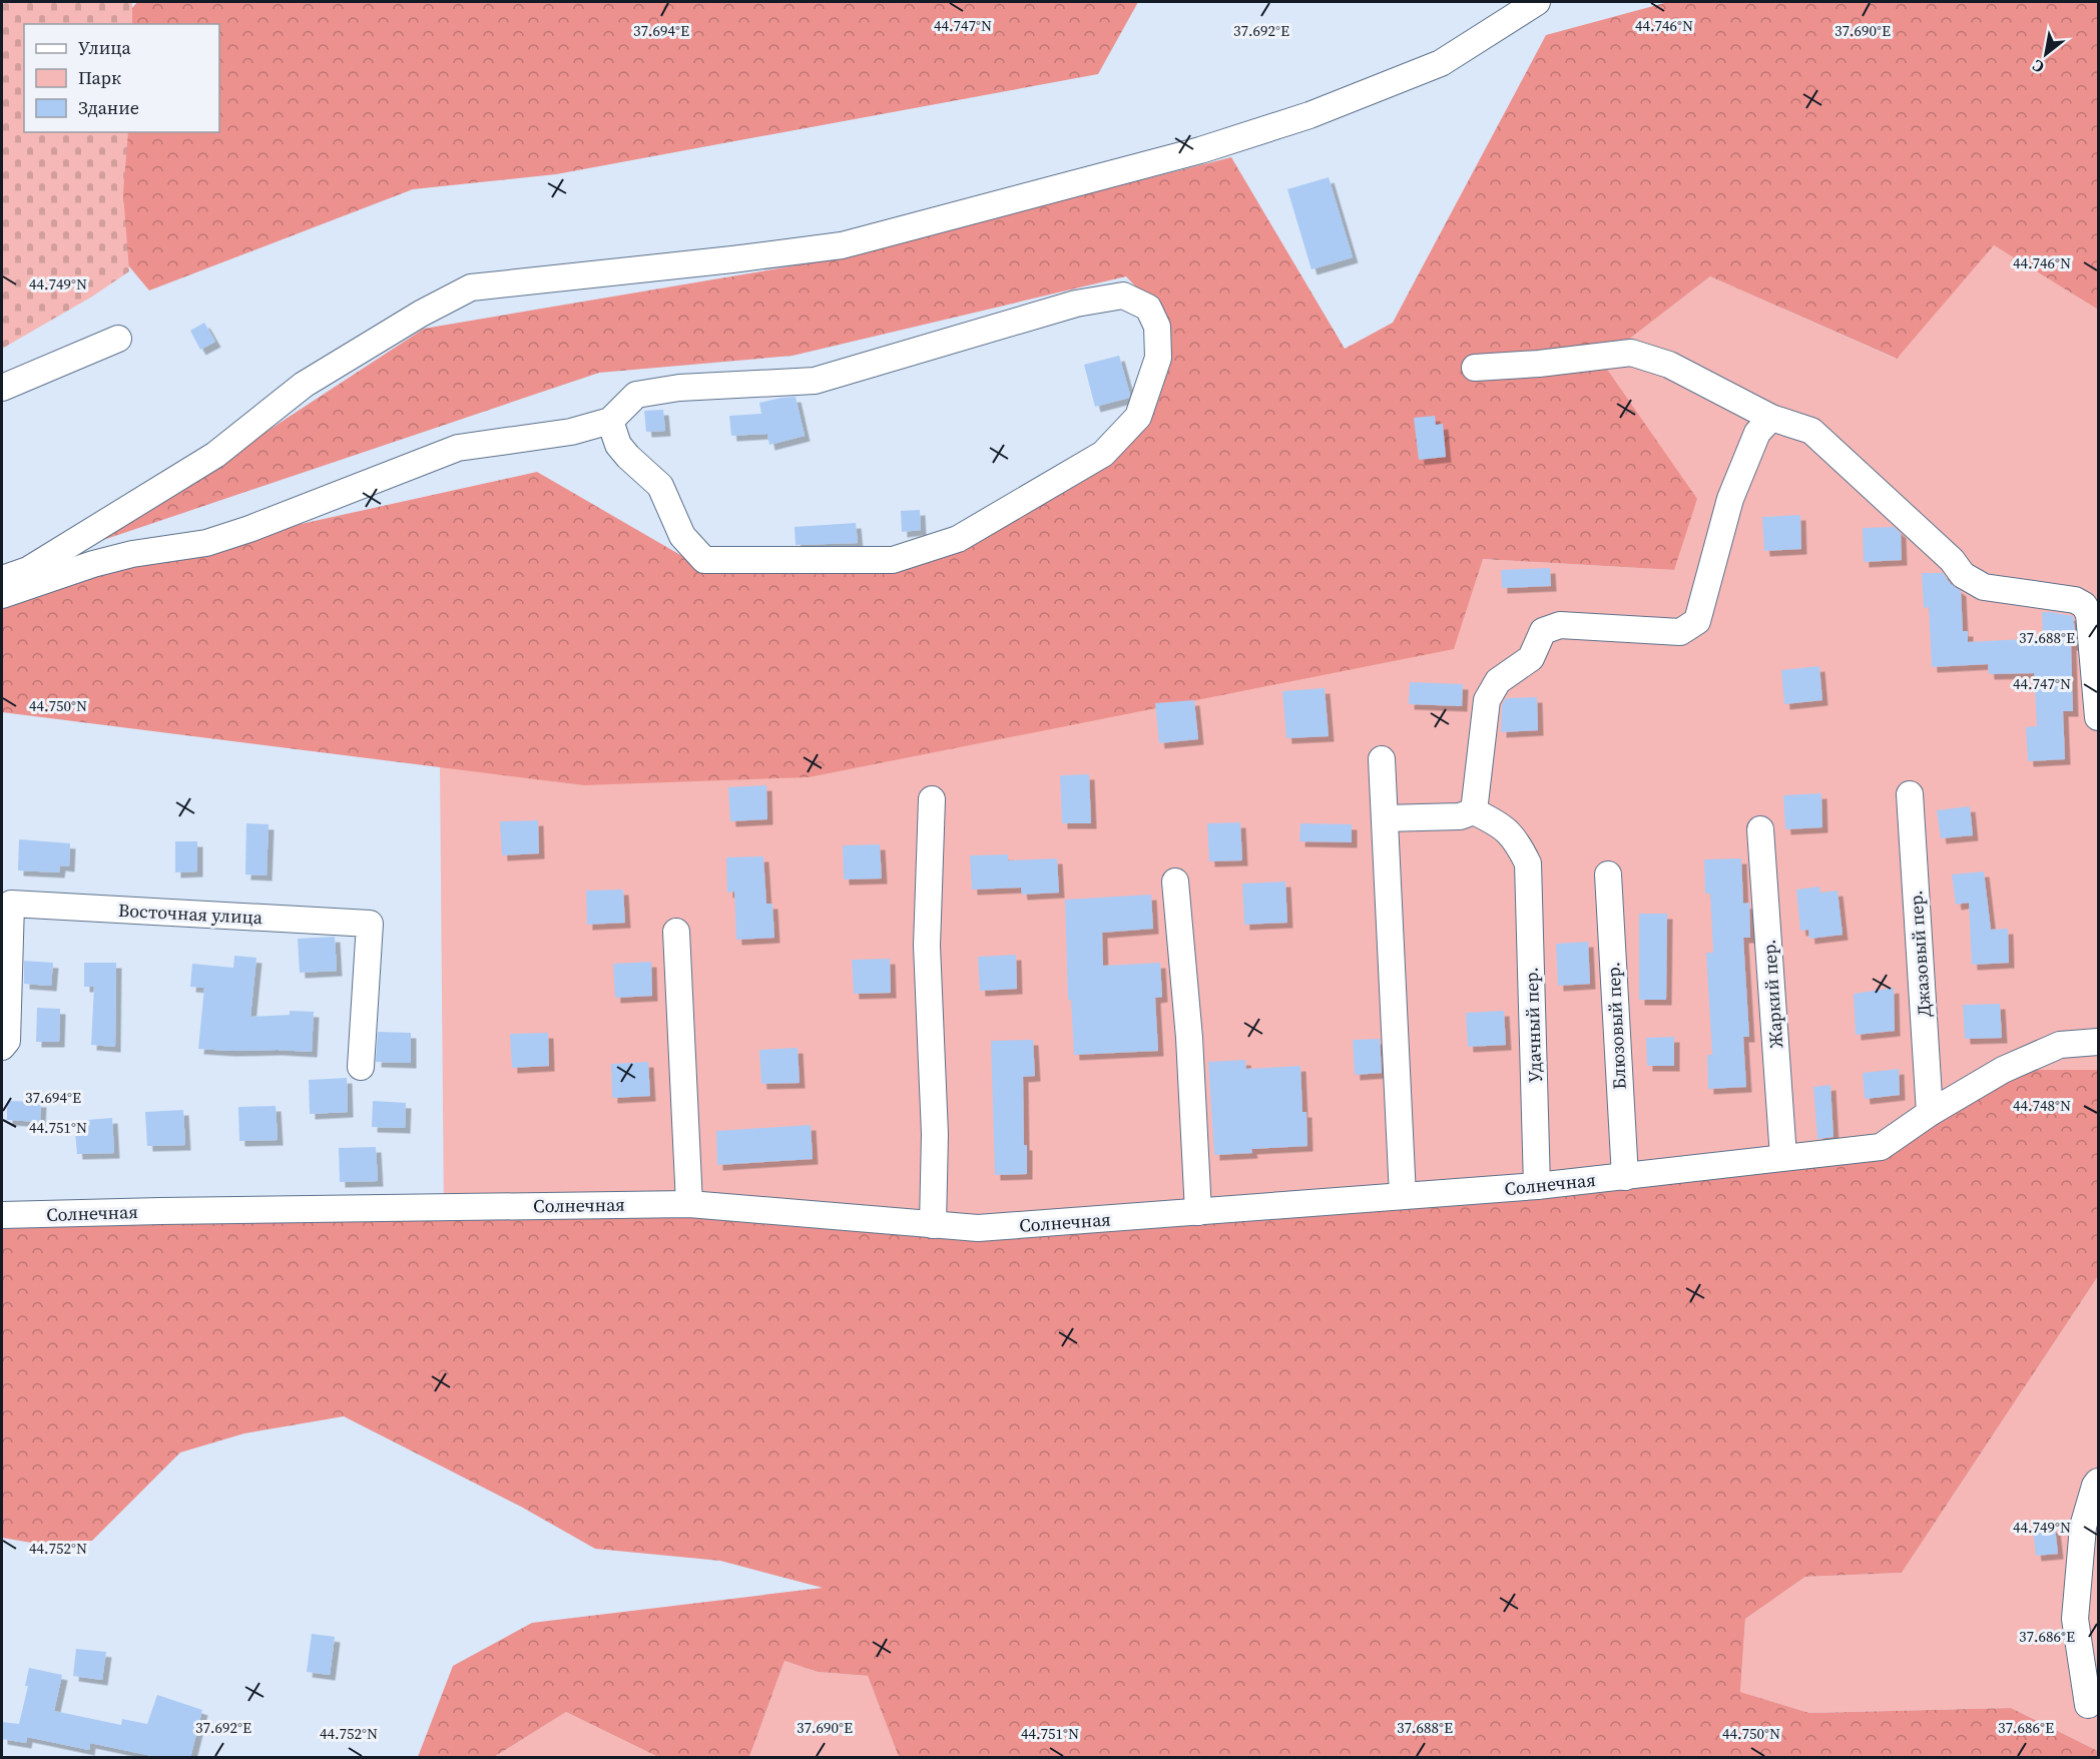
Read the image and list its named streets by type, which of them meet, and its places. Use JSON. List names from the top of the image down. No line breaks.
{"streets":{"street":["Восточная улица","Джазовый пер.","Жаркий пер.","Удачный пер.","Блюзовый пер.","Солнечная"]},"crossings":[["Джазовый пер.","Солнечная"],["Жаркий пер.","Солнечная"],["Удачный пер.","Солнечная"],["Блюзовый пер.","Солнечная"]],"legend":["Улица","Парк","Здание"],"north":"bottom left","coordinates":["44.747°N","44.746°N","37.690°E","37.694°E","37.692°E","44.749°N","37.688°E","44.750°N","44.748°N","44.751°N","44.752°N","37.686°E"]}
